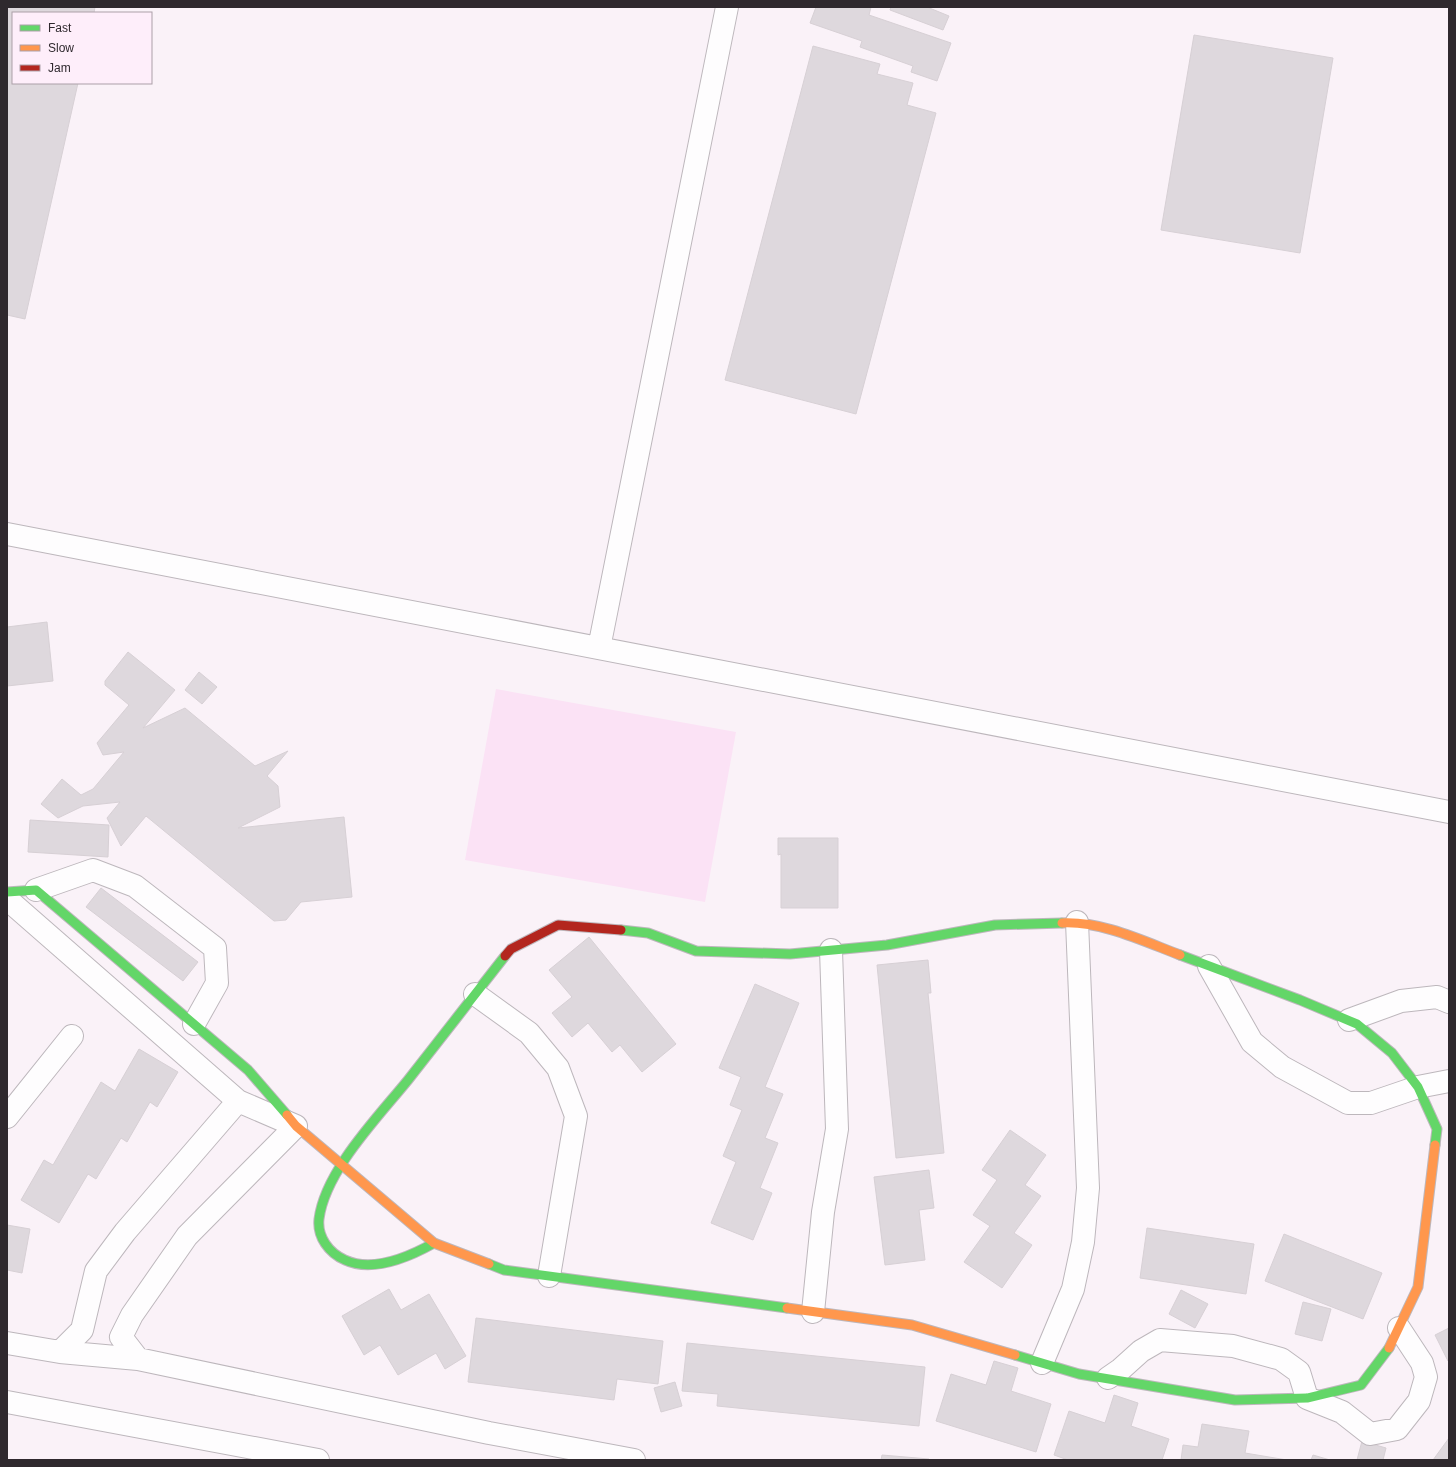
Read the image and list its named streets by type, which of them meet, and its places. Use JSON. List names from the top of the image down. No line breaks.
{"legend":["Fast","Slow","Jam"]}
